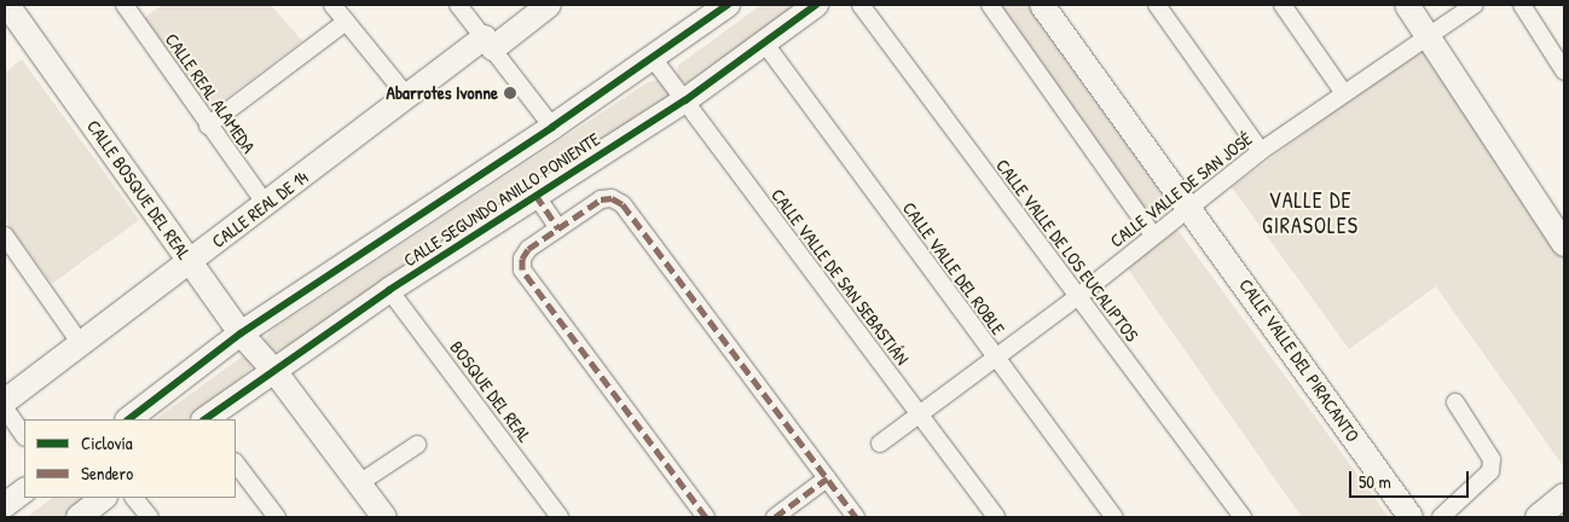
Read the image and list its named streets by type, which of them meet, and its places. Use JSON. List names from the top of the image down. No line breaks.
{"streets":{"main road":["CALLE BOSQUE DEL REAL","CALLE SEGUNDO ANILLO PONIENTE","CALLE REAL DE 14","CALLE VALLE DEL PIRACANTO"],"street":["CALLE REAL ALAMEDA","CALLE VALLE DE SAN JOSÉ","CALLE VALLE DE LOS EUCALIPTOS","CALLE VALLE DEL ROBLE","CALLE VALLE DE SAN SEBASTIÁN","BOSQUE DEL REAL"]},"crossings":[["CALLE REAL ALAMEDA","CALLE REAL DE 14"],["CALLE BOSQUE DEL REAL","CALLE SEGUNDO ANILLO PONIENTE"],["CALLE BOSQUE DEL REAL","CALLE REAL DE 14"],["CALLE VALLE DE SAN JOSÉ","CALLE VALLE DE LOS EUCALIPTOS"],["CALLE VALLE DE SAN JOSÉ","CALLE VALLE DEL ROBLE"],["CALLE VALLE DE SAN JOSÉ","CALLE VALLE DE SAN SEBASTIÁN"],["CALLE VALLE DE SAN JOSÉ","CALLE VALLE DEL PIRACANTO"],["CALLE SEGUNDO ANILLO PONIENTE","CALLE VALLE DEL ROBLE"],["CALLE SEGUNDO ANILLO PONIENTE","CALLE VALLE DE SAN SEBASTIÁN"],["CALLE SEGUNDO ANILLO PONIENTE","BOSQUE DEL REAL"]],"districts":["VALLE DE GIRASOLES"],"places":["Abarrotes Ivonne"],"legend":["Ciclovía","Sendero"],"scale_bar":"50 m"}
